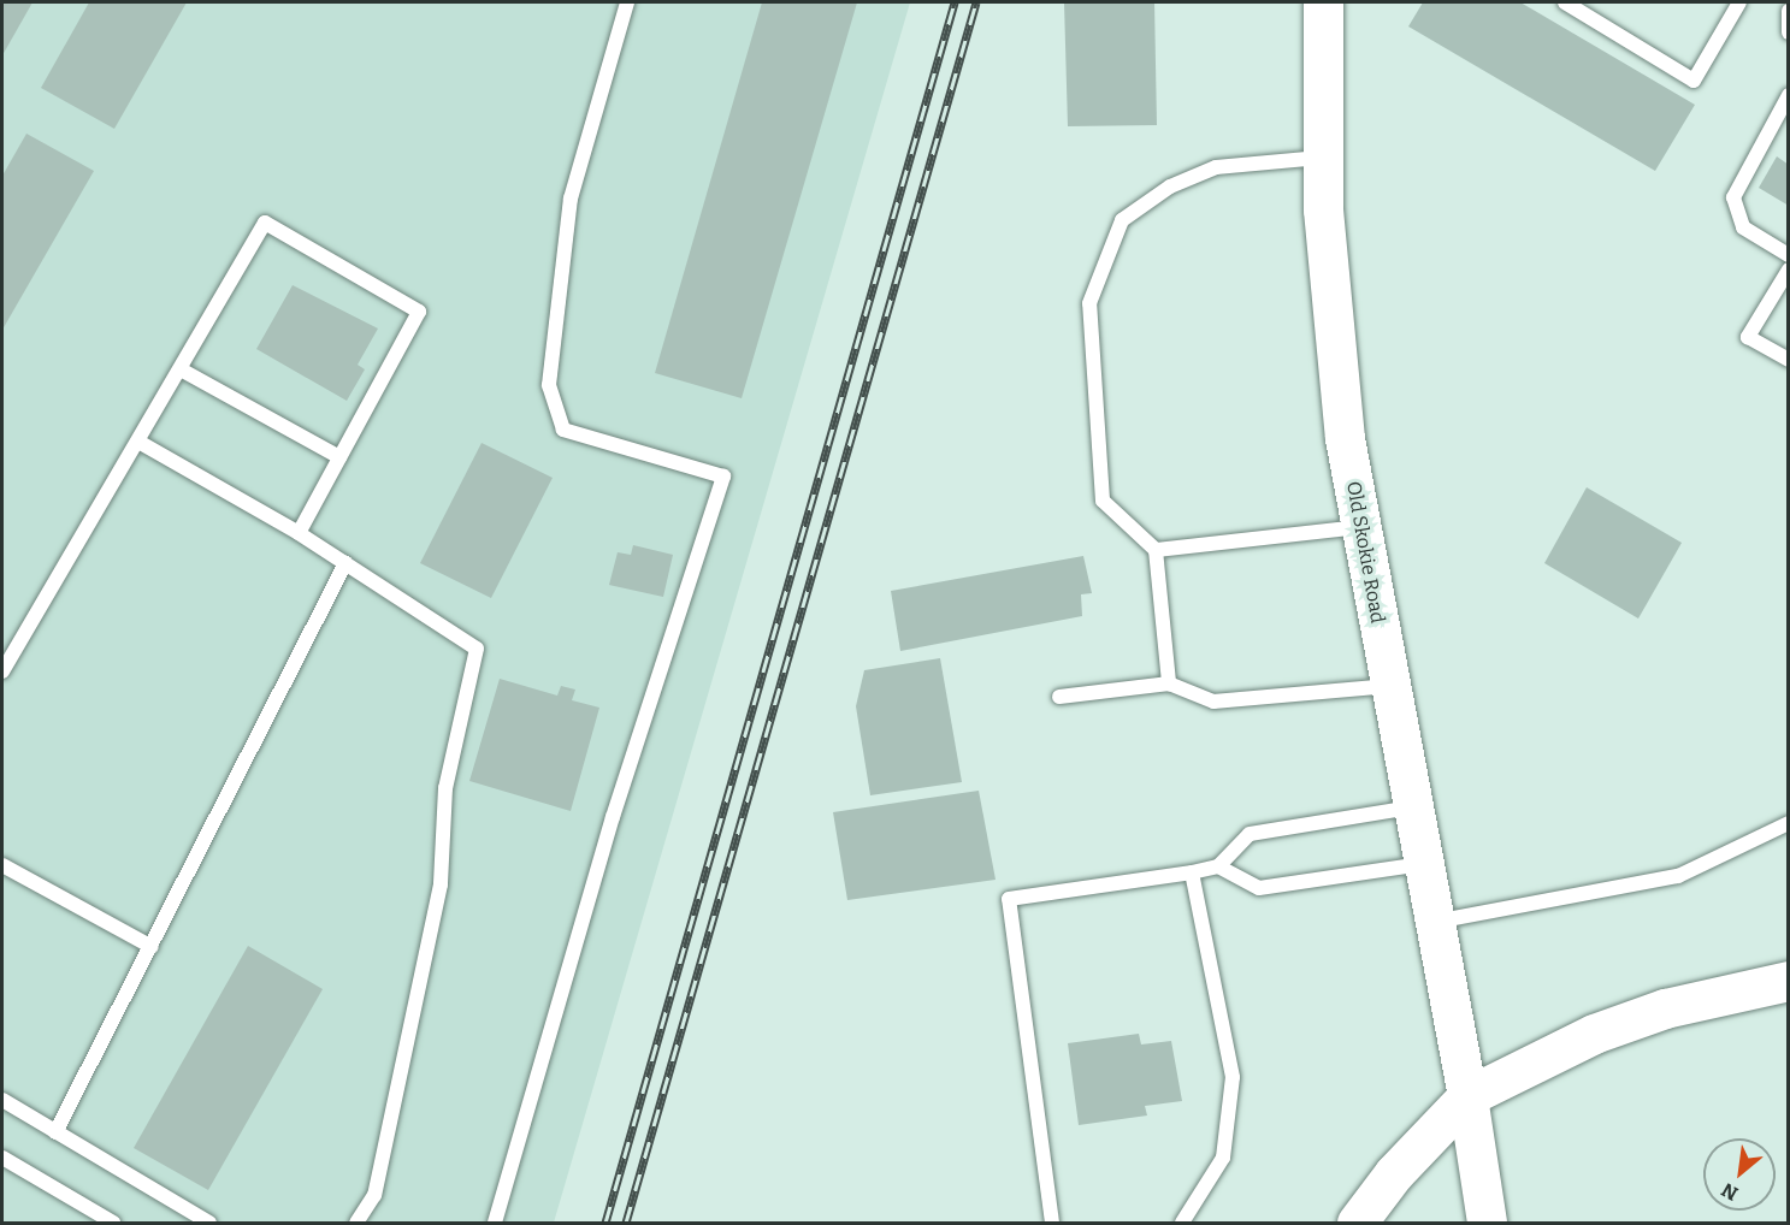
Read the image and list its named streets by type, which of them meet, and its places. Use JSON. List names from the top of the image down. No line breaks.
{"streets":{"main road":["Old Skokie Road"]},"north":"bottom left"}
